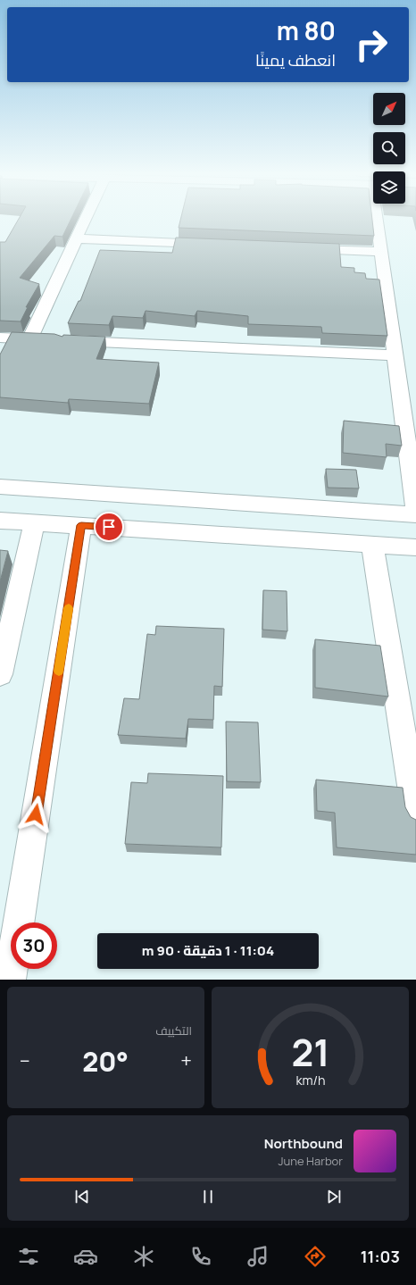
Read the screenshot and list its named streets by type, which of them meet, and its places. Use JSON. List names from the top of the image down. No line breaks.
{"north":"top right","page":{"turn":["80 m","انعطف يمينًا"],"limit":"30","trip":"11:04 · 1 دقيقة · 90 m","tile":"التكييف","heat":["−","20°","+"],"song":["Northbound","June Harbor"],"tabs":"11:03","gauge":["21","km/h"]}}
